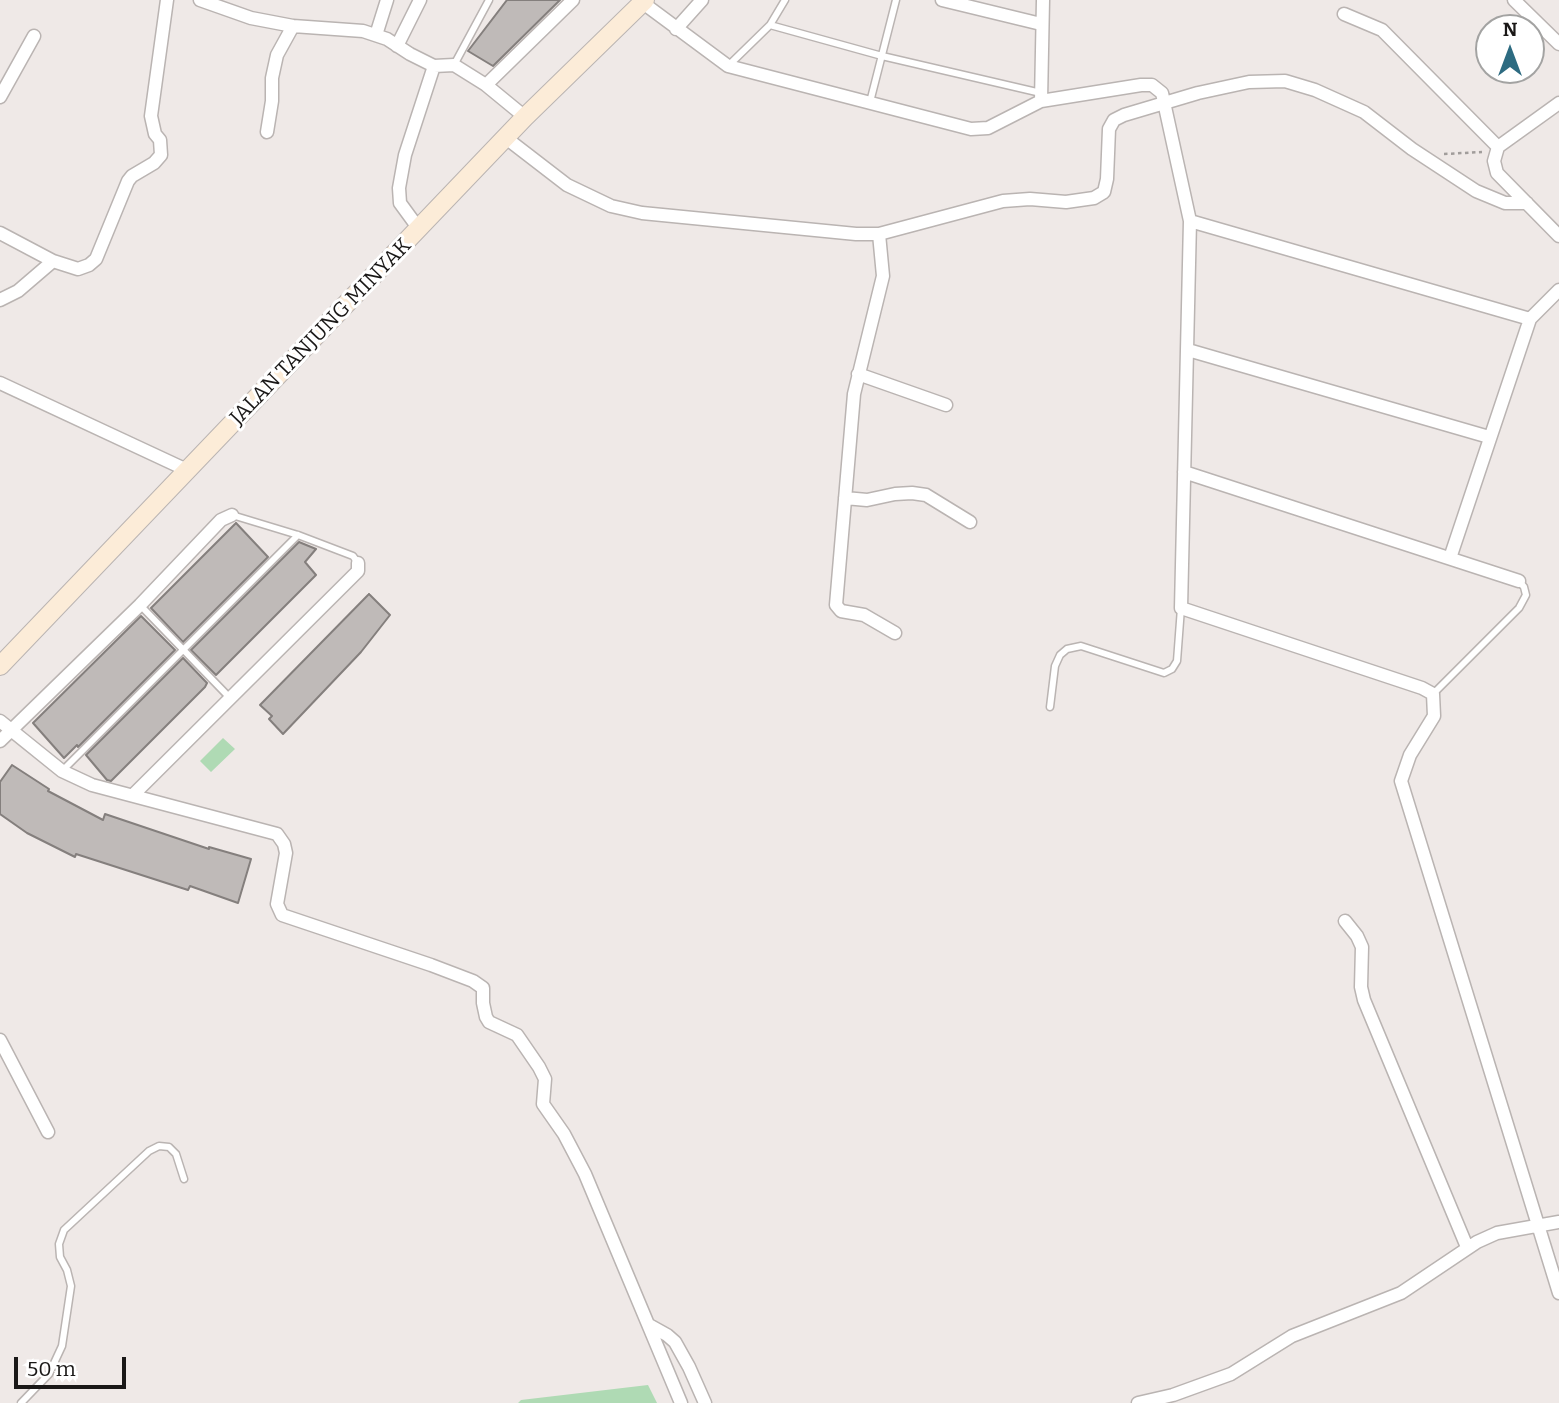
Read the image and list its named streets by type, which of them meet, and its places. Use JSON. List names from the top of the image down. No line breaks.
{"streets":{"main road":["JALAN TANJUNG MINYAK"]},"scale_bar":"50 m","north":"top"}
